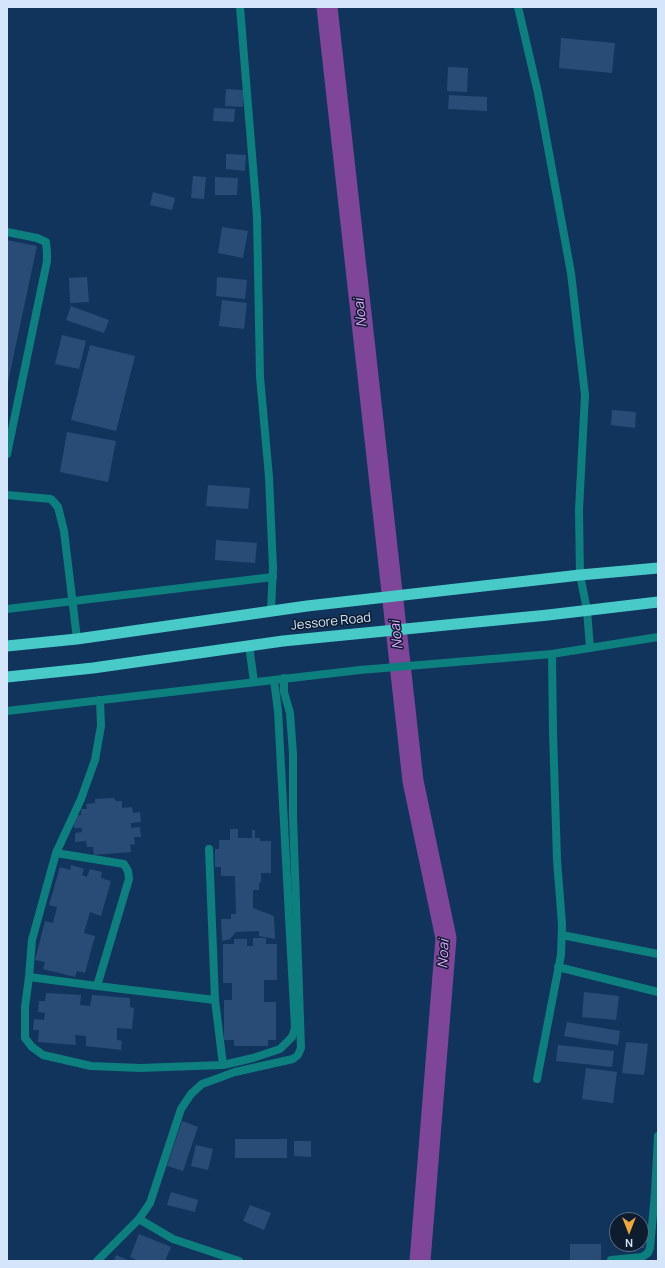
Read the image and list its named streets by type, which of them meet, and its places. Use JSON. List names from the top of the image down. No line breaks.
{"streets":{"highway":["Jessore Road"]},"water":["Noai"],"north":"bottom"}
